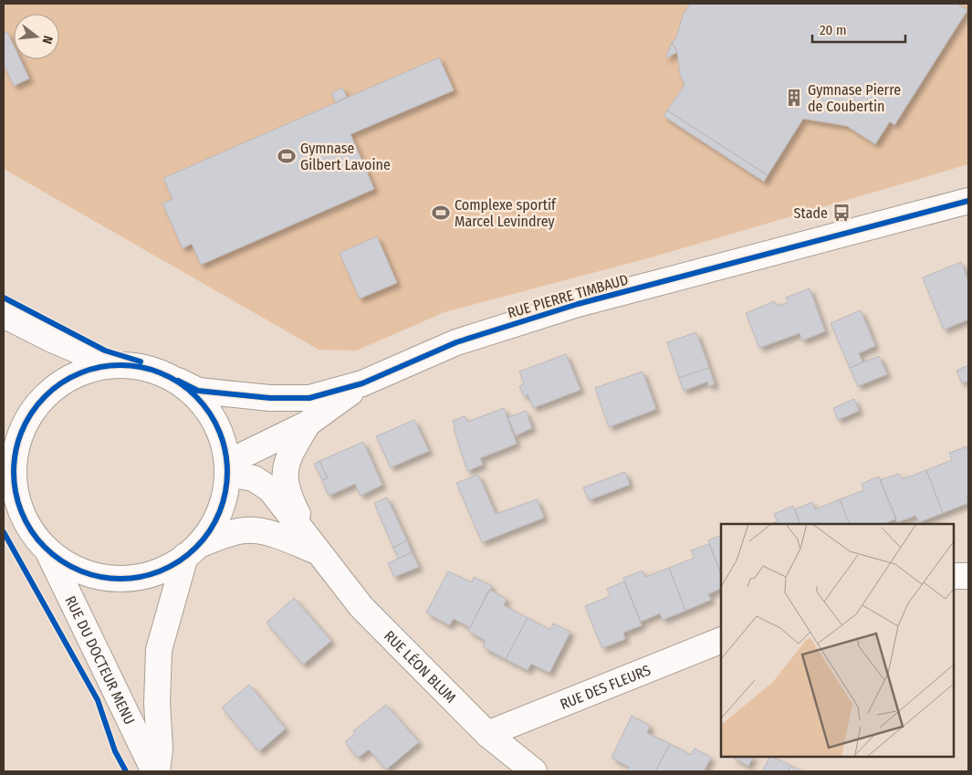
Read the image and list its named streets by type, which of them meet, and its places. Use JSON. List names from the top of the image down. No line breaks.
{"streets":{"street":["RUE PIERRE TIMBAUD","RUE DU DOCTEUR MENU","RUE LÉON BLUM","RUE DES FLEURS"]},"crossings":[["RUE PIERRE TIMBAUD","RUE LÉON BLUM"],["RUE DU DOCTEUR MENU","RUE LÉON BLUM"],["RUE LÉON BLUM","RUE DES FLEURS"]],"places":{"building":["Gymnase Pierre de Coubertin"],"sports":["Gymnase Gilbert Lavoine","Complexe sportif Marcel Levindrey"],"bus stop":["Stade"]},"scale_bar":"20 m","north":"right"}
